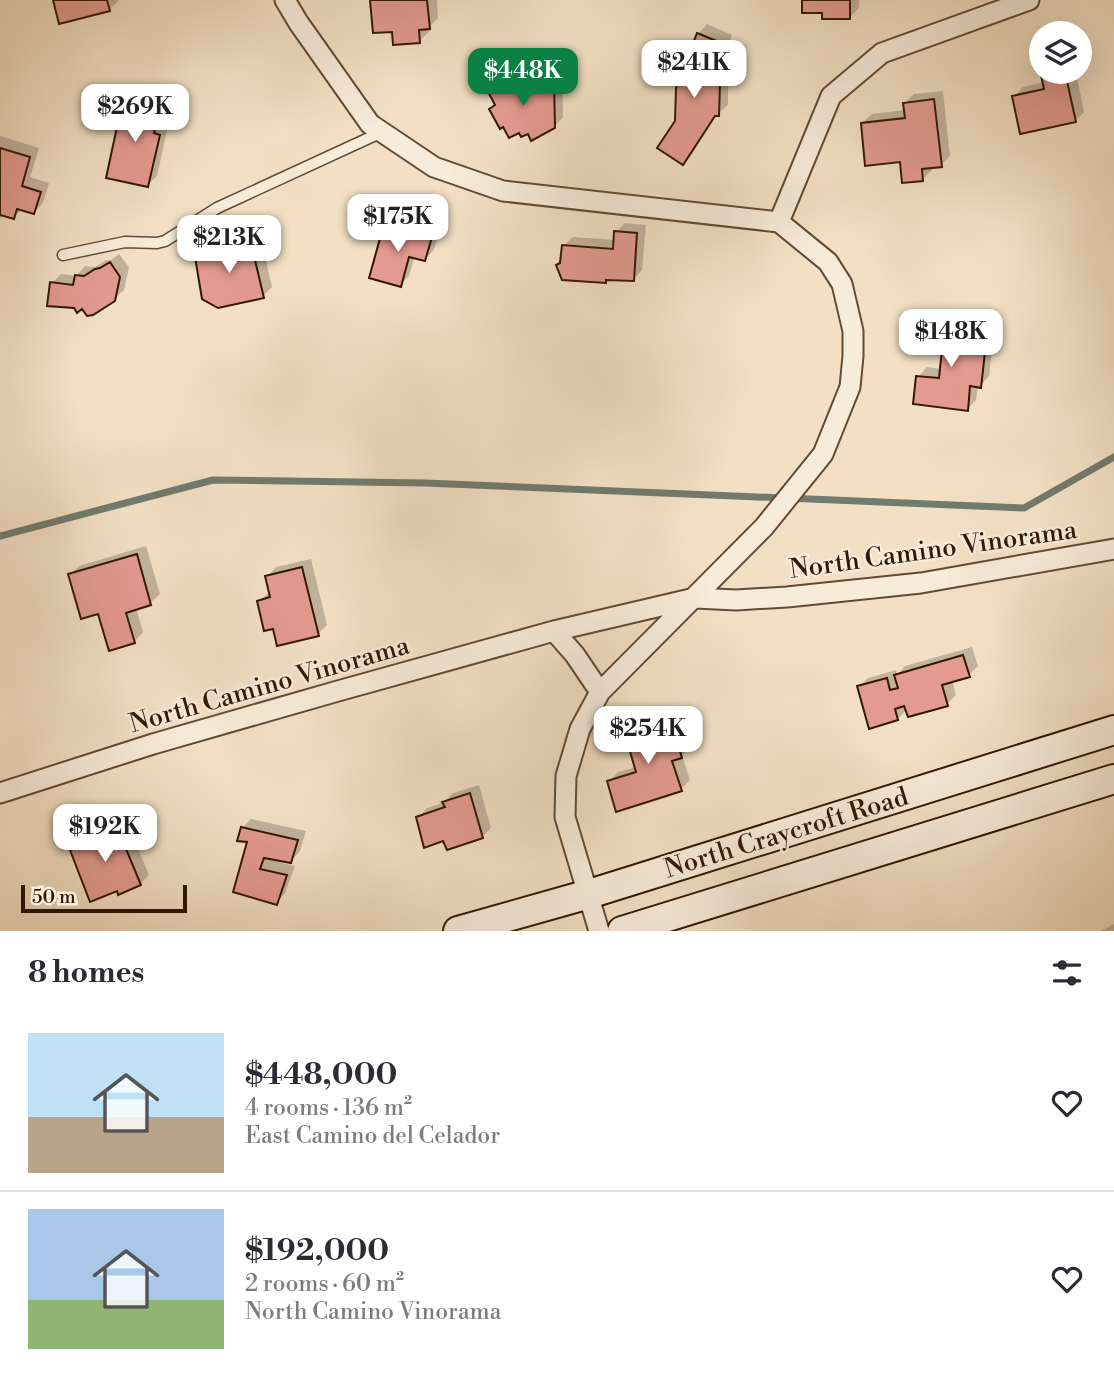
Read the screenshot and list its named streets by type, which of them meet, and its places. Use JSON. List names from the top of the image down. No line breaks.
{"streets":{"main road":["North Craycroft Road"],"street":["North Camino Vinorama"]},"scale_bar":"50 m","page":{"price":["$241K","$448K","$269K","$175K","$213K","$148K","$254K","$192K"],"scale":"50 m","heading":"8 homes","list":[{"name":"$448,000","note":"4 rooms · 136 m² · East Camino del Celador"},{"name":"$192,000","note":"2 rooms · 60 m² · North Camino Vinorama"}]}}
